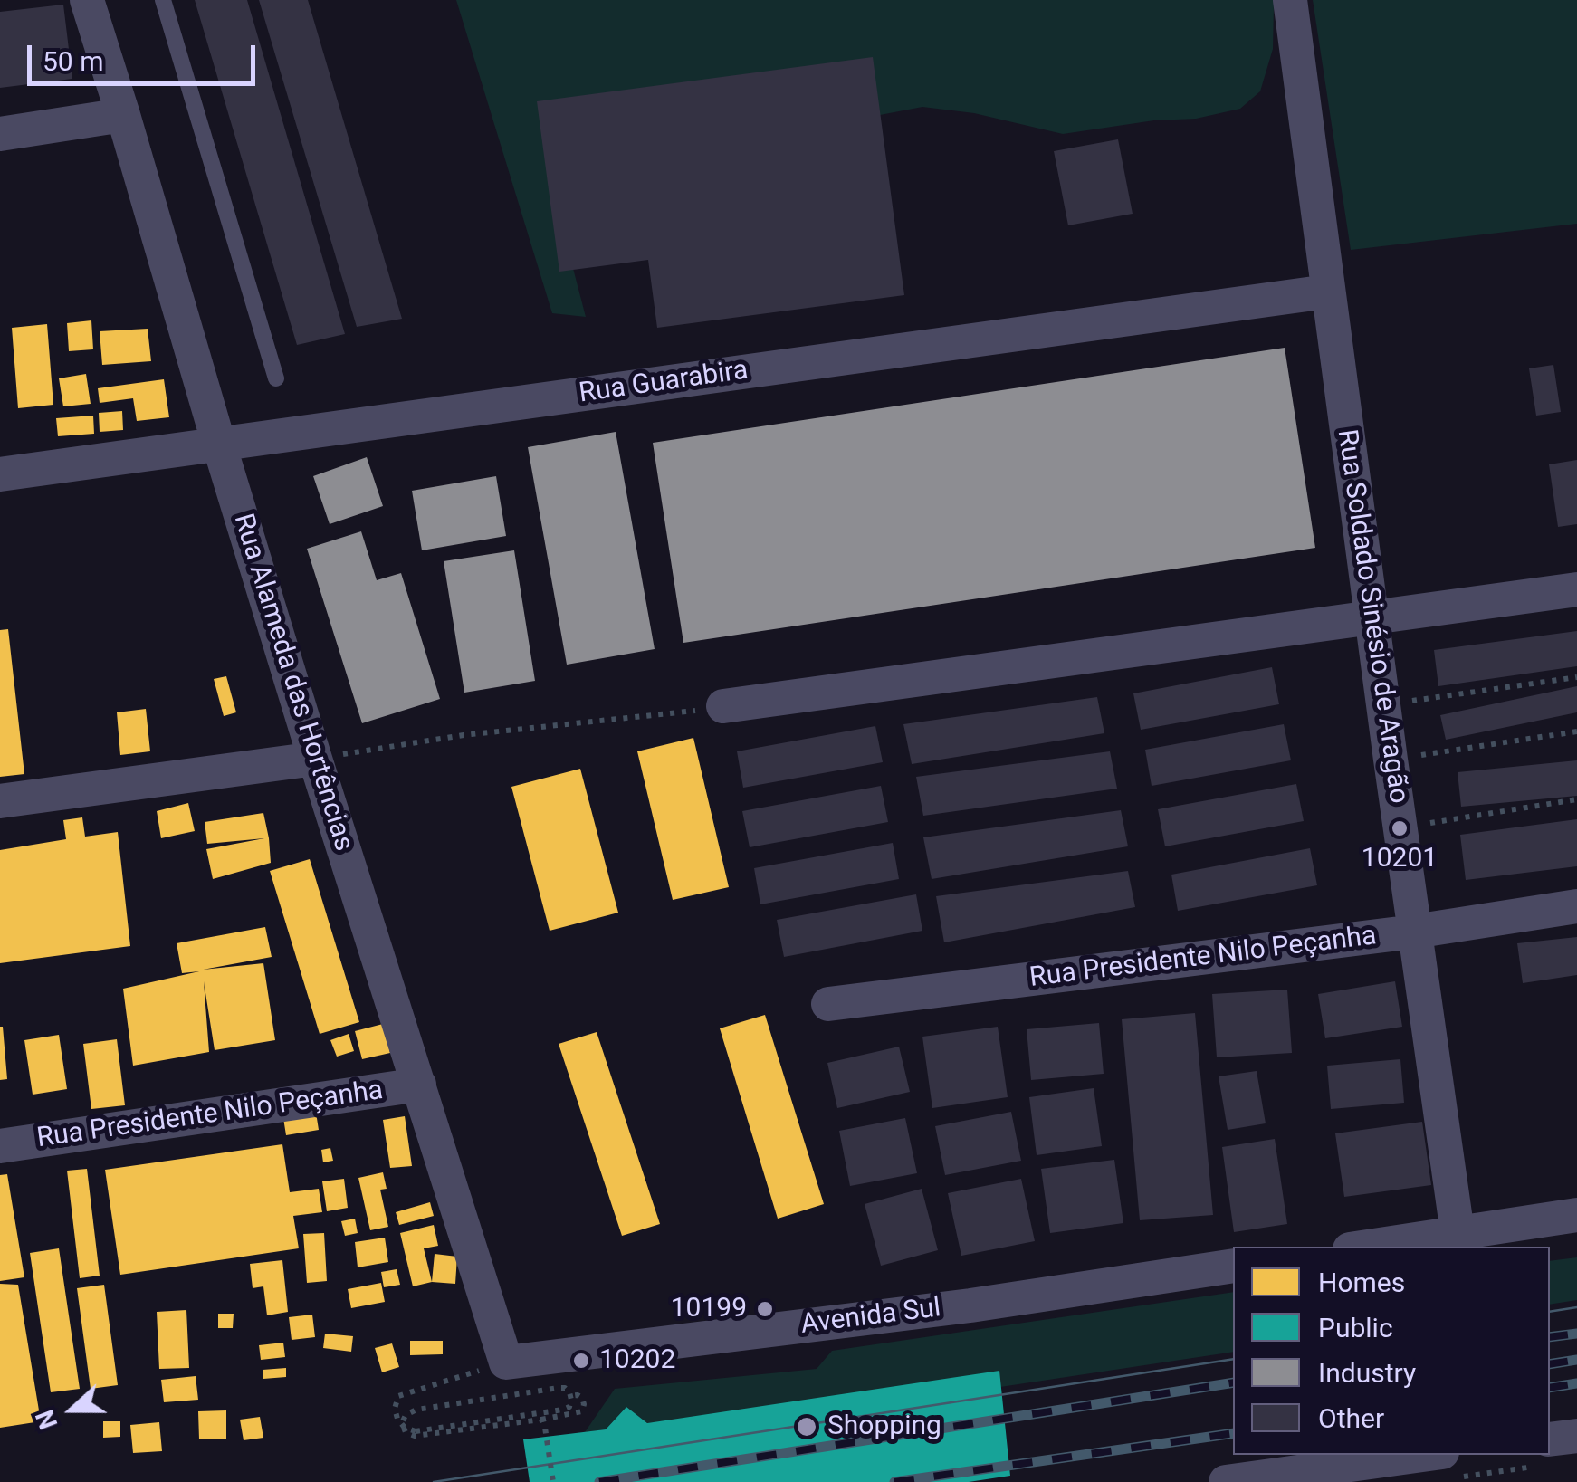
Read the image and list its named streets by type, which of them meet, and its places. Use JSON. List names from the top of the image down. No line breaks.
{"streets":{"street":["Rua Guarabira","Rua Soldado Sinésio de Aragão","Rua Alameda das Hortências","Rua Presidente Nilo Peçanha","Avenida Sul"]},"crossings":[["Rua Guarabira","Rua Soldado Sinésio de Aragão"],["Rua Guarabira","Rua Alameda das Hortências"],["Rua Soldado Sinésio de Aragão","Rua Presidente Nilo Peçanha"],["Rua Alameda das Hortências","Rua Presidente Nilo Peçanha"],["Rua Alameda das Hortências","Avenida Sul"]],"places":["10201","10199","10202","Shopping"],"legend":["Homes","Public","Industry","Other"],"scale_bar":"50 m","north":"left"}
